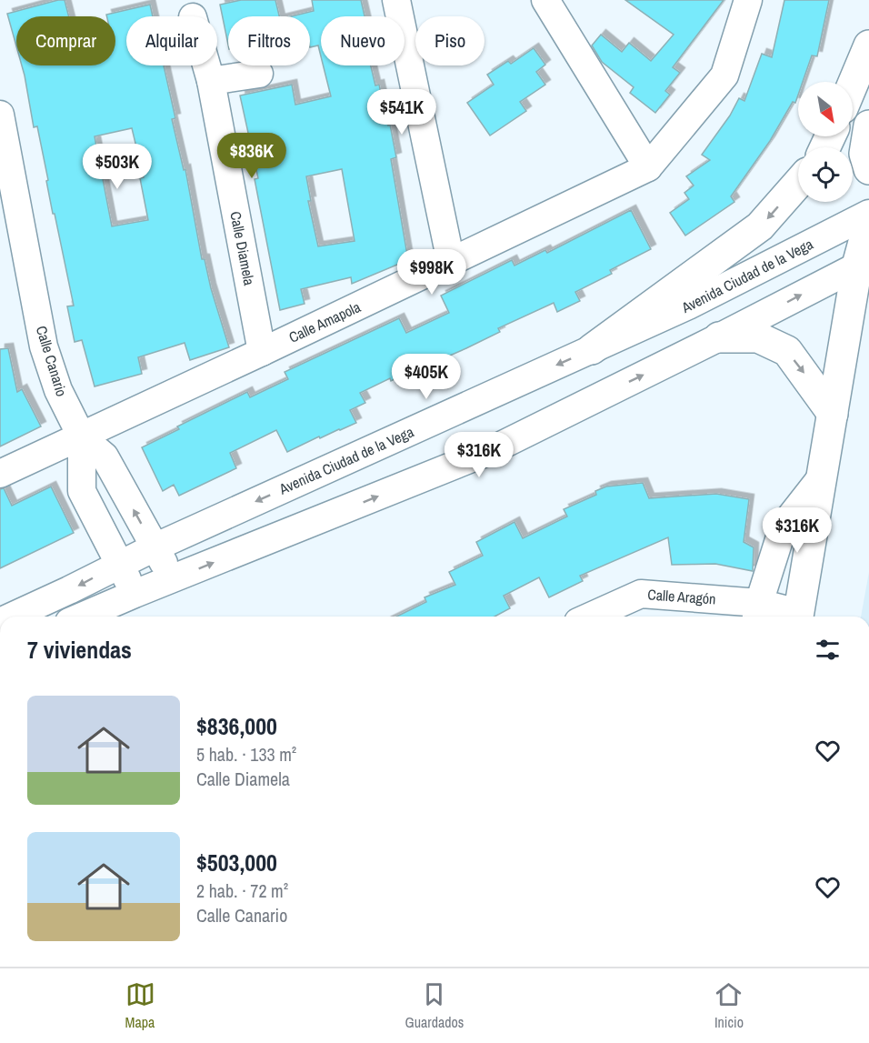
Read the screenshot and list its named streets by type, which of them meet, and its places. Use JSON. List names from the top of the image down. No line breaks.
{"streets":{"street":["Calle Diamela","Avenida Ciudad de la Vega","Calle Amapola","Calle Canario","Calle Aragón"]},"crossings":[["Calle Diamela","Calle Amapola"],["Avenida Ciudad de la Vega","Calle Canario"],["Calle Amapola","Calle Canario"]],"north":"bottom right","page":{"chip":["Comprar","Alquilar","Filtros","Nuevo","Piso"],"price":["$541K","$836K","$503K","$998K","$405K","$316K","$316K"],"heading":"7 viviendas","list":[{"name":"$836,000","note":"5 hab. · 133 m² · Calle Diamela"},{"name":"$503,000","note":"2 hab. · 72 m² · Calle Canario"}],"tabs":["Mapa","Guardados","Inicio"]}}
